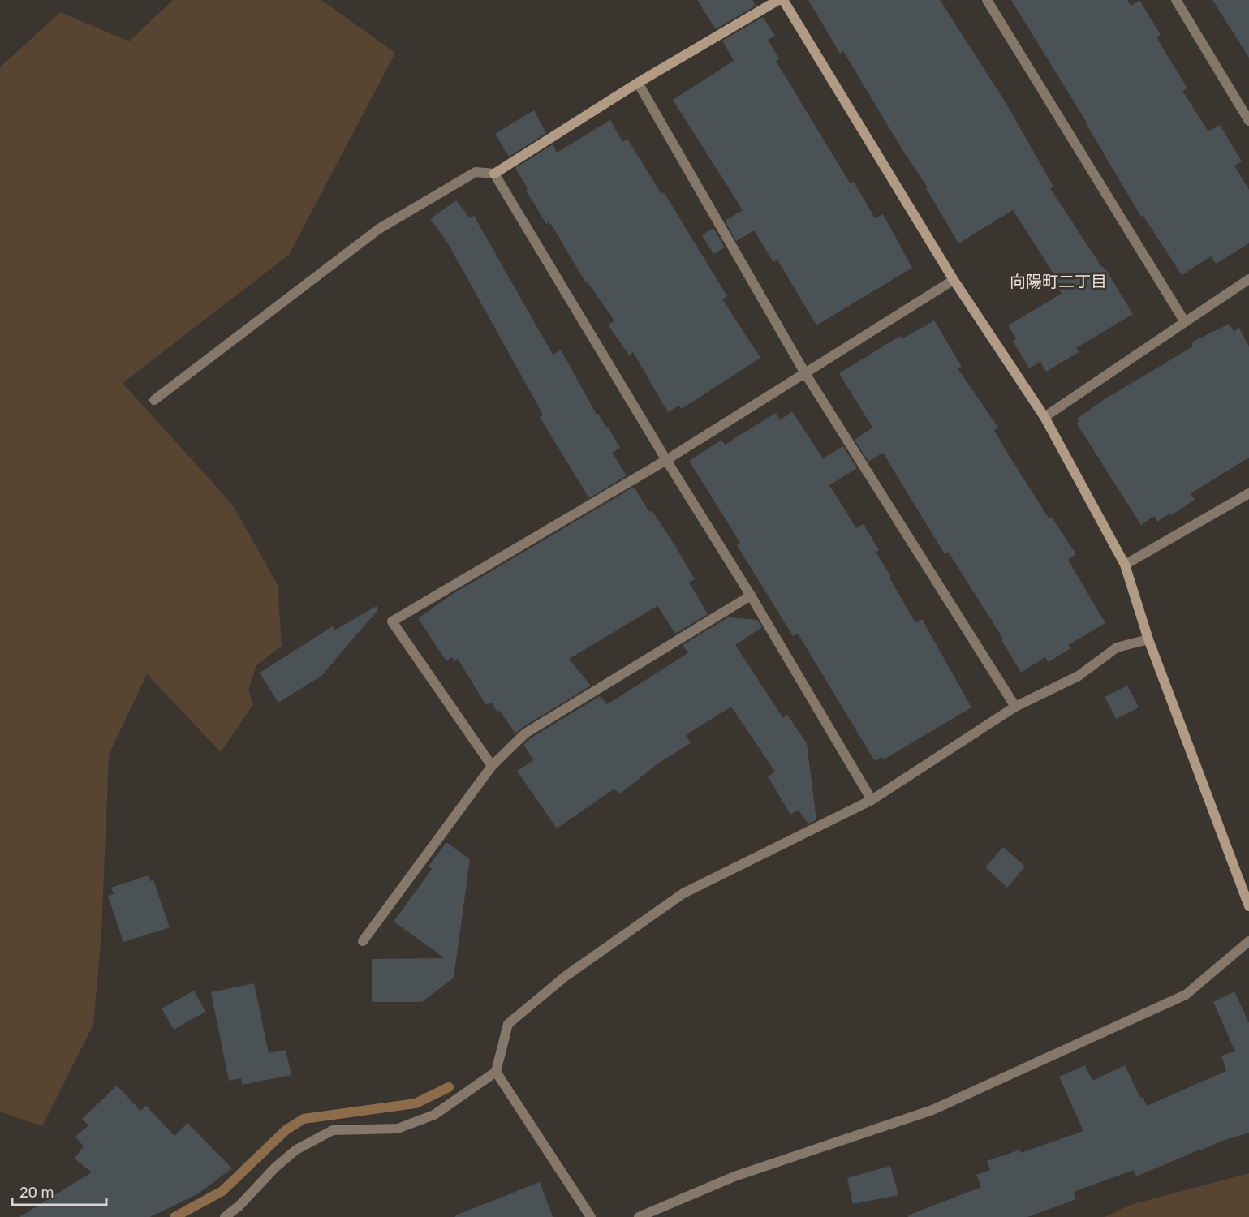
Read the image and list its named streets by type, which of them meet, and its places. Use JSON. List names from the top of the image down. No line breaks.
{"districts":["向陽町二丁目"],"scale_bar":"20 m"}
